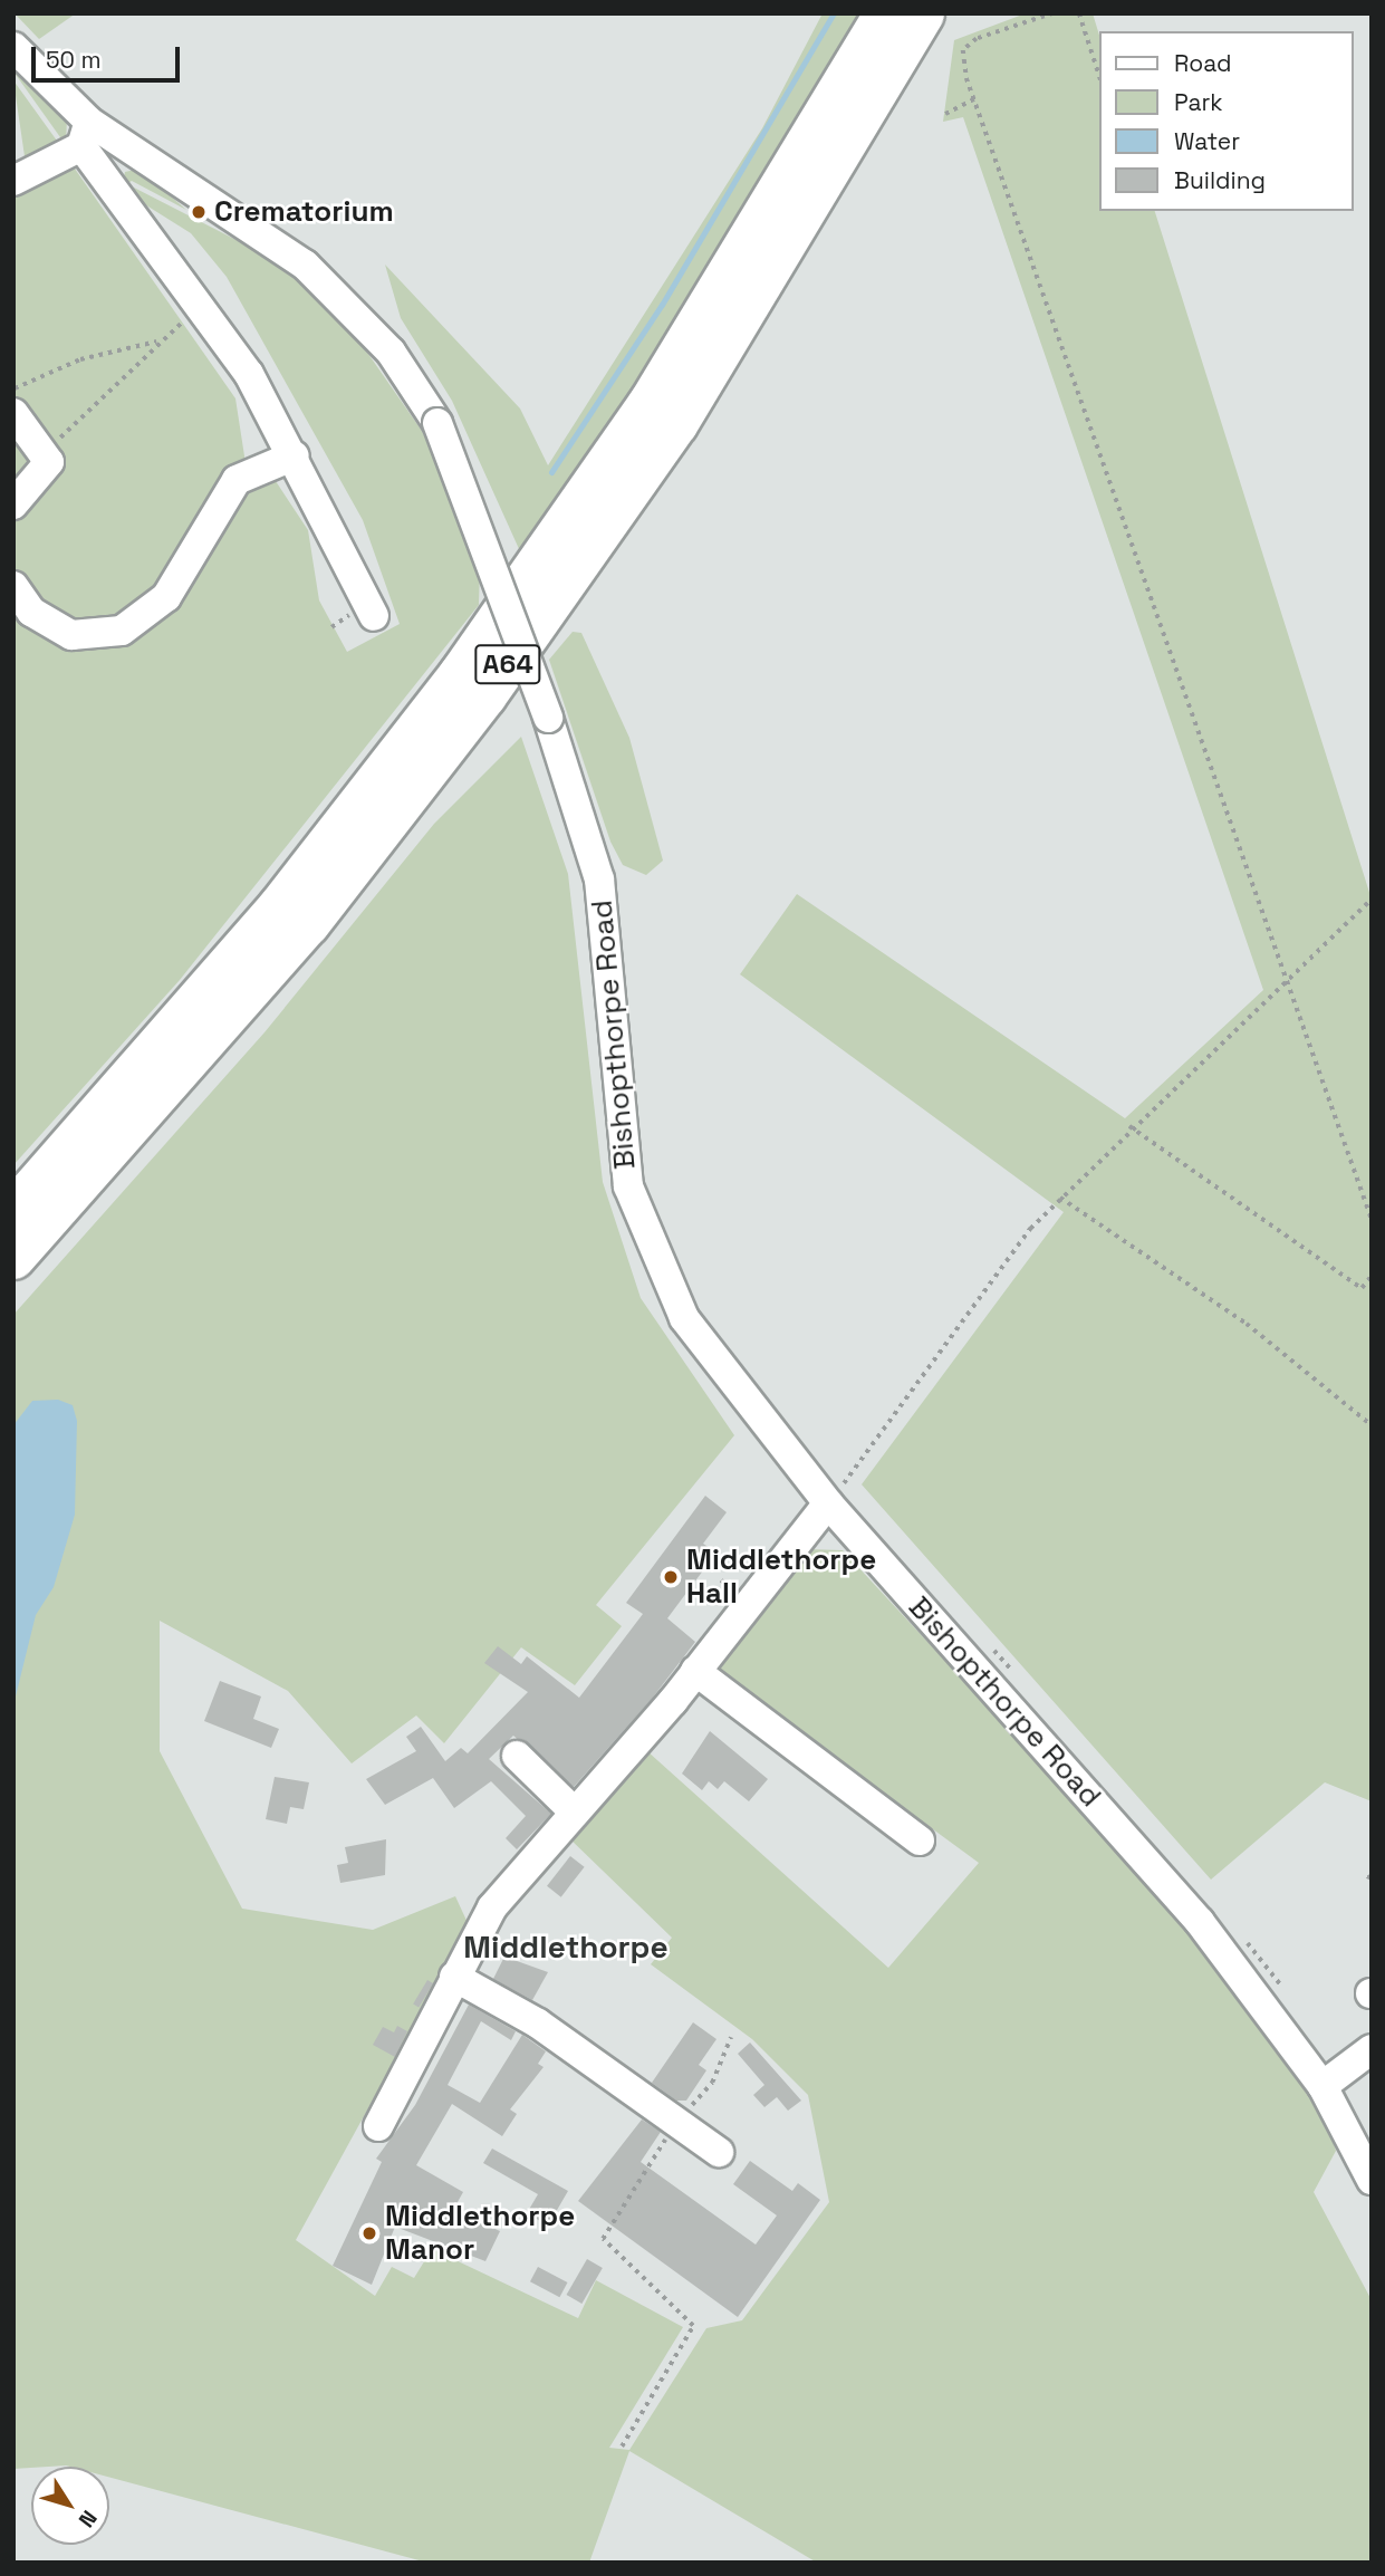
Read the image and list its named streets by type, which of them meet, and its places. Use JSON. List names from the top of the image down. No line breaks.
{"streets":{"highway":["A64"],"street":["Bishopthorpe Road"]},"districts":["Middlethorpe"],"places":["Crematorium","Middlethorpe Hall","Middlethorpe Manor"],"legend":["Road","Park","Water","Building"],"scale_bar":"50 m","north":"bottom right"}
